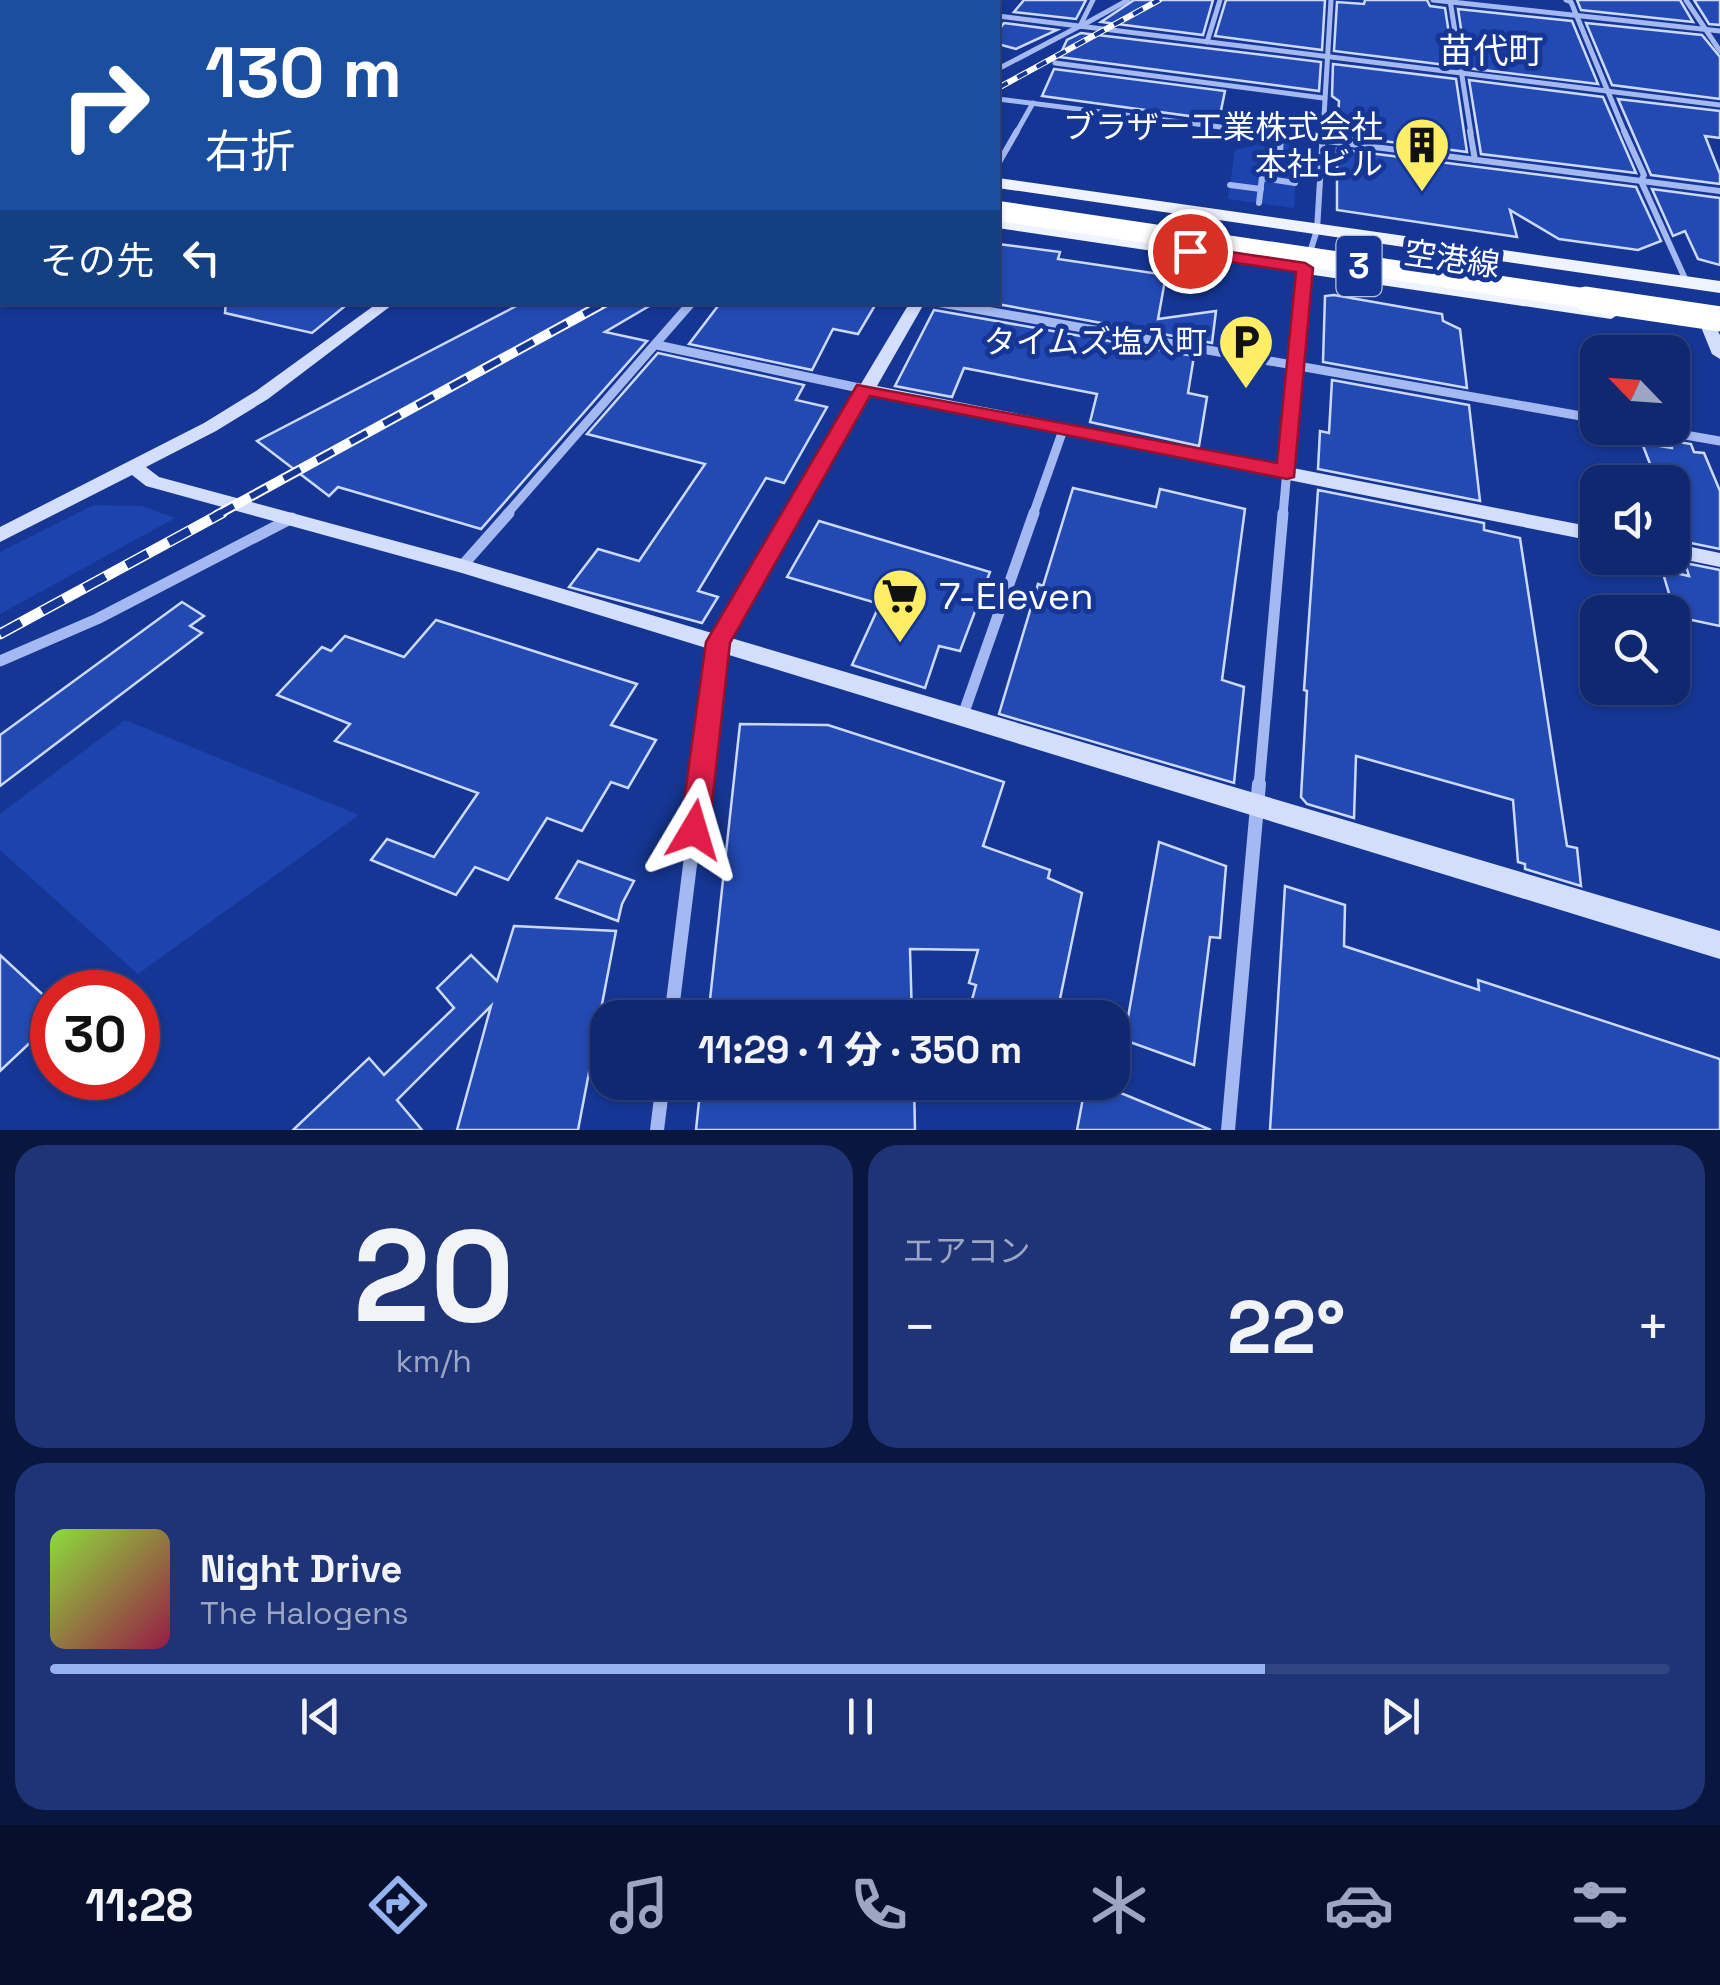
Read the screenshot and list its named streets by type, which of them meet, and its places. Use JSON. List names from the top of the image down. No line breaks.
{"streets":{"highway":["3"],"main road":["空港線"]},"crossings":[["空港線","3"]],"districts":["苗代町"],"places":{"building":["ブラザー工業株式会社 本社ビル"],"parking":["タイムズ塩入町"],"supermarket":["7-Eleven"]},"north":"top left","page":{"turn":["130 m","右折"],"then":"その先","limit":"30","trip":"11:29 · 1 分 · 350 m","tile":[["20","km/h"],"エアコン"],"heat":["−","22°","+"],"song":["Night Drive","The Halogens"],"tabs":"11:28"}}
